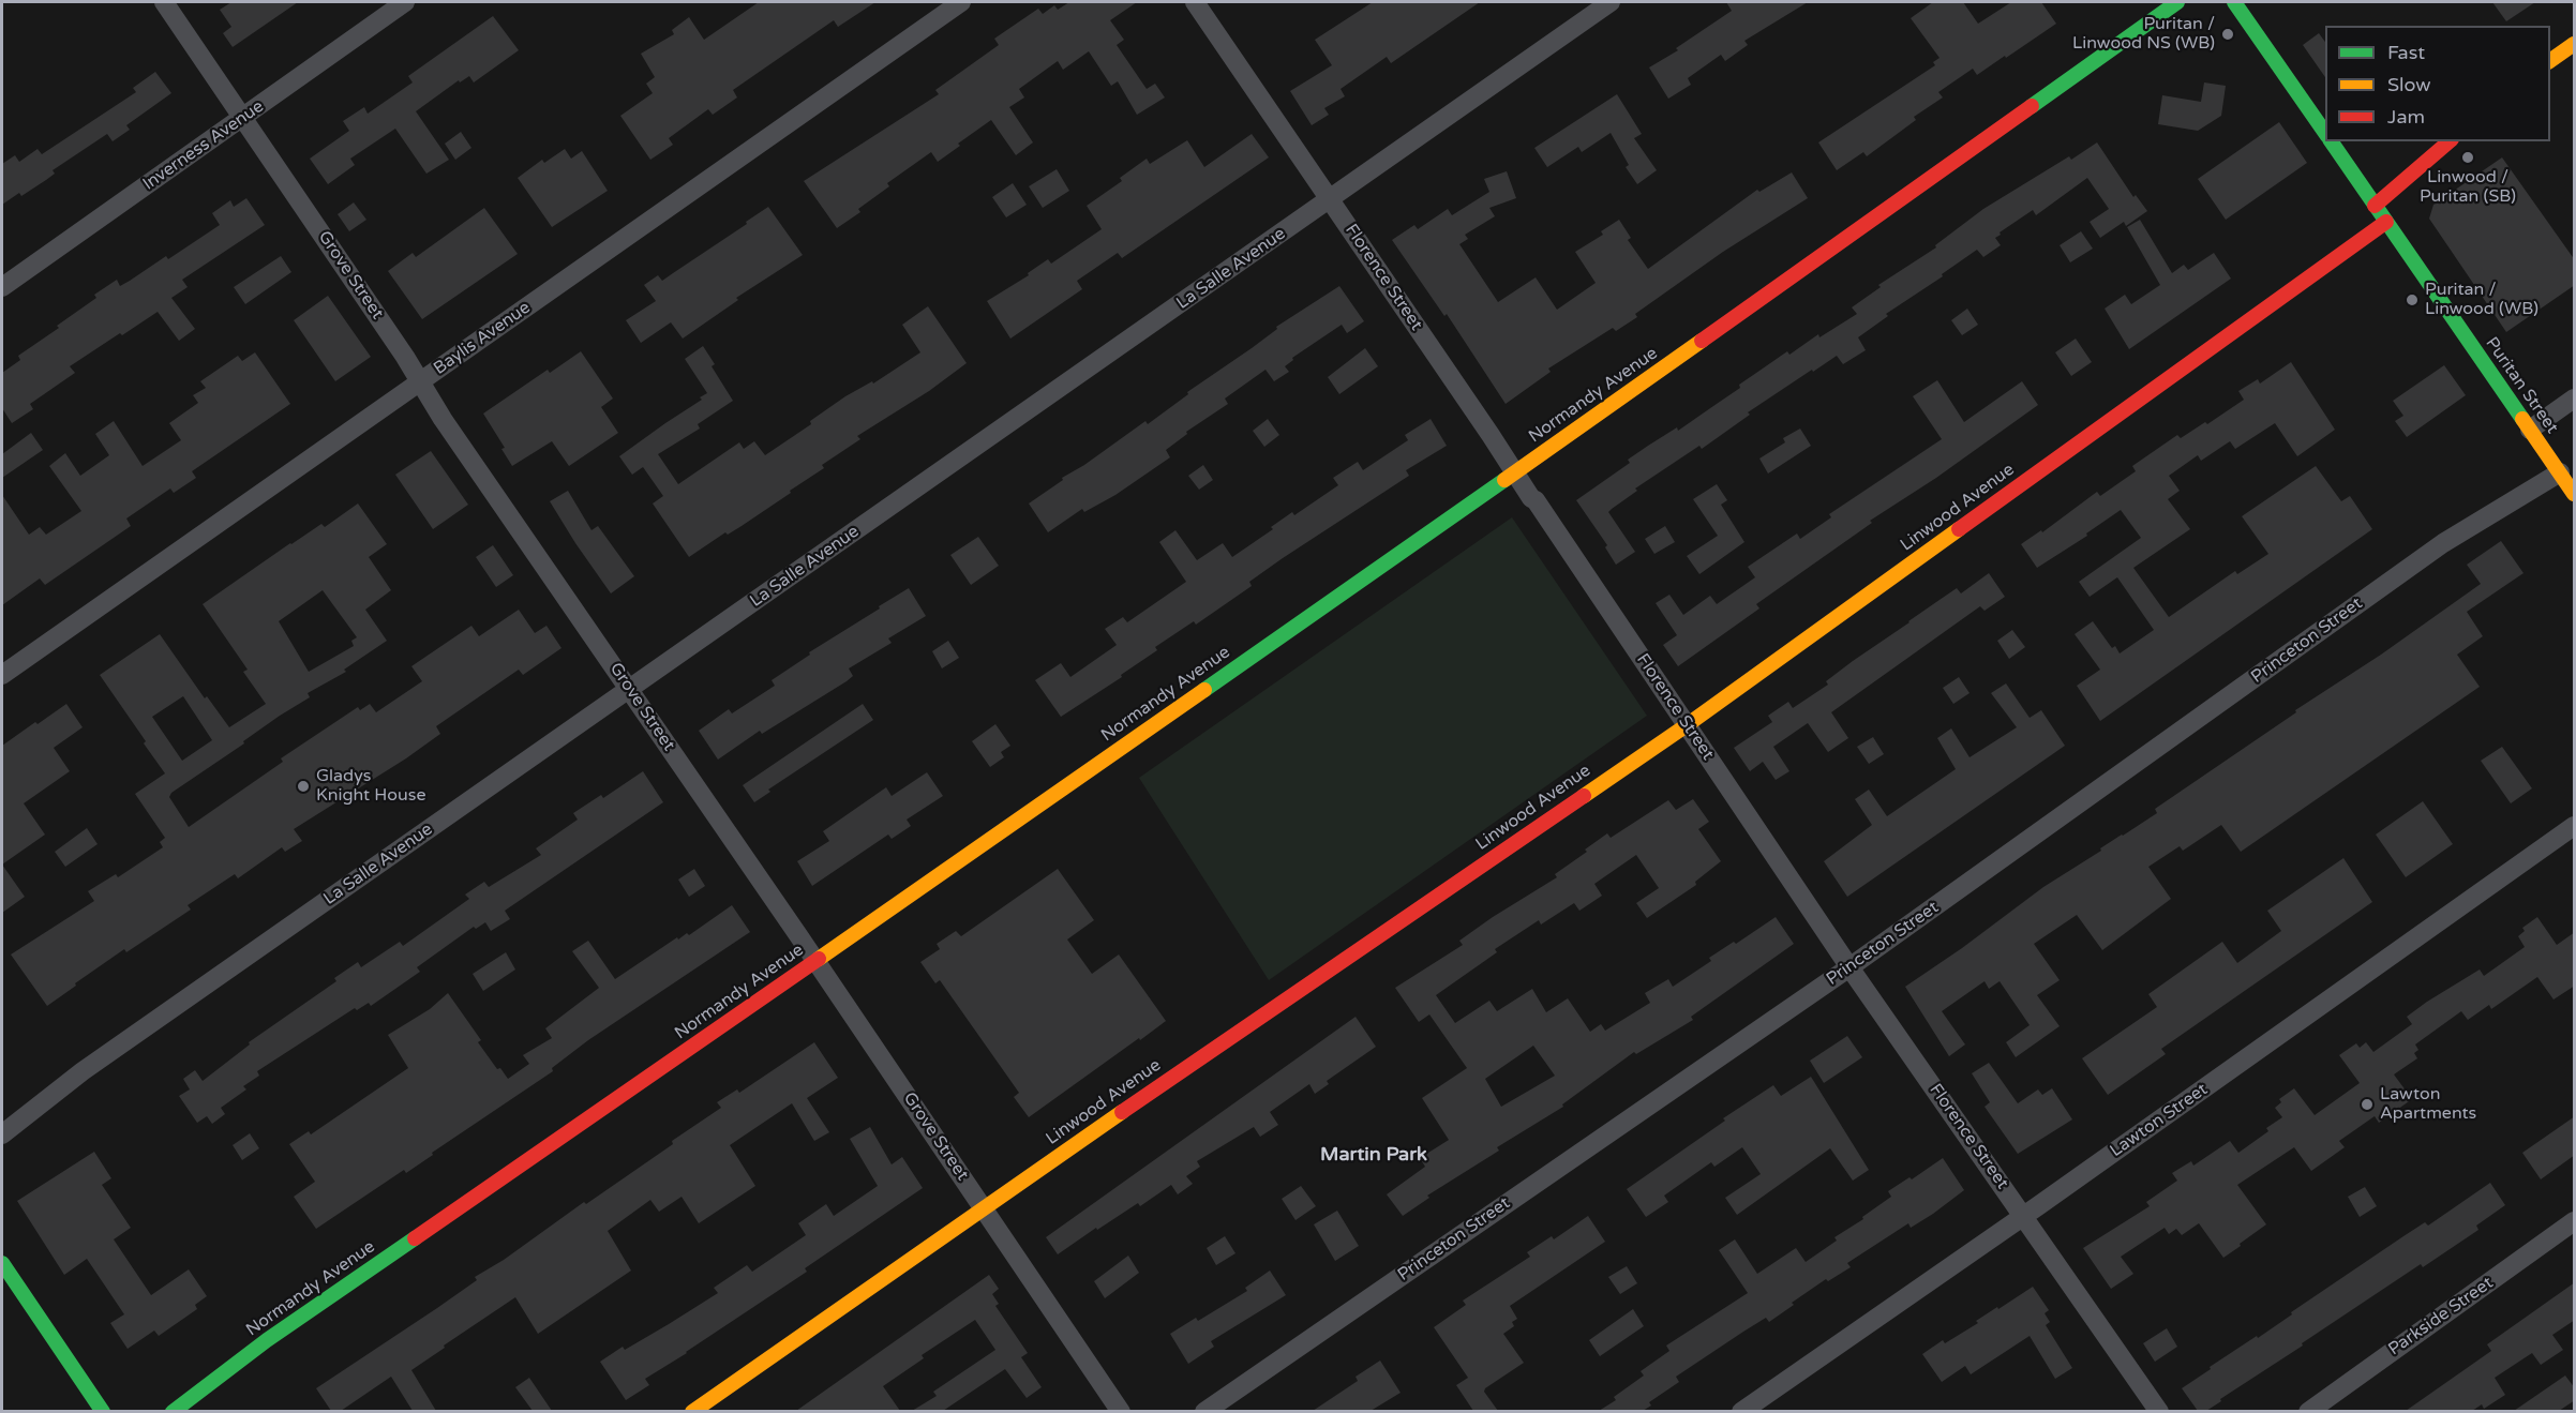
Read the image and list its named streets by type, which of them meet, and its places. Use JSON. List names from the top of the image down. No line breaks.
{"streets":{"street":["Inverness Avenue","La Salle Avenue","Grove Street","Florence Street","Baylis Avenue","Puritan Street","Normandy Avenue","Linwood Avenue","Princeton Street","Lawton Street","Parkside Street"]},"crossings":[["Inverness Avenue","Grove Street"],["La Salle Avenue","Grove Street"],["La Salle Avenue","Florence Street"],["Grove Street","Baylis Avenue"],["Grove Street","Normandy Avenue"],["Grove Street","Linwood Avenue"],["Florence Street","Normandy Avenue"],["Florence Street","Linwood Avenue"],["Florence Street","Princeton Street"],["Florence Street","Lawton Street"],["Puritan Street","Linwood Avenue"],["Puritan Street","Princeton Street"]],"districts":["Martin Park"],"places":["Puritan / Linwood NS (WB)","Linwood / Puritan (SB)","Puritan / Linwood (WB)","Gladys Knight House","Lawton Apartments"],"legend":["Fast","Slow","Jam"]}
